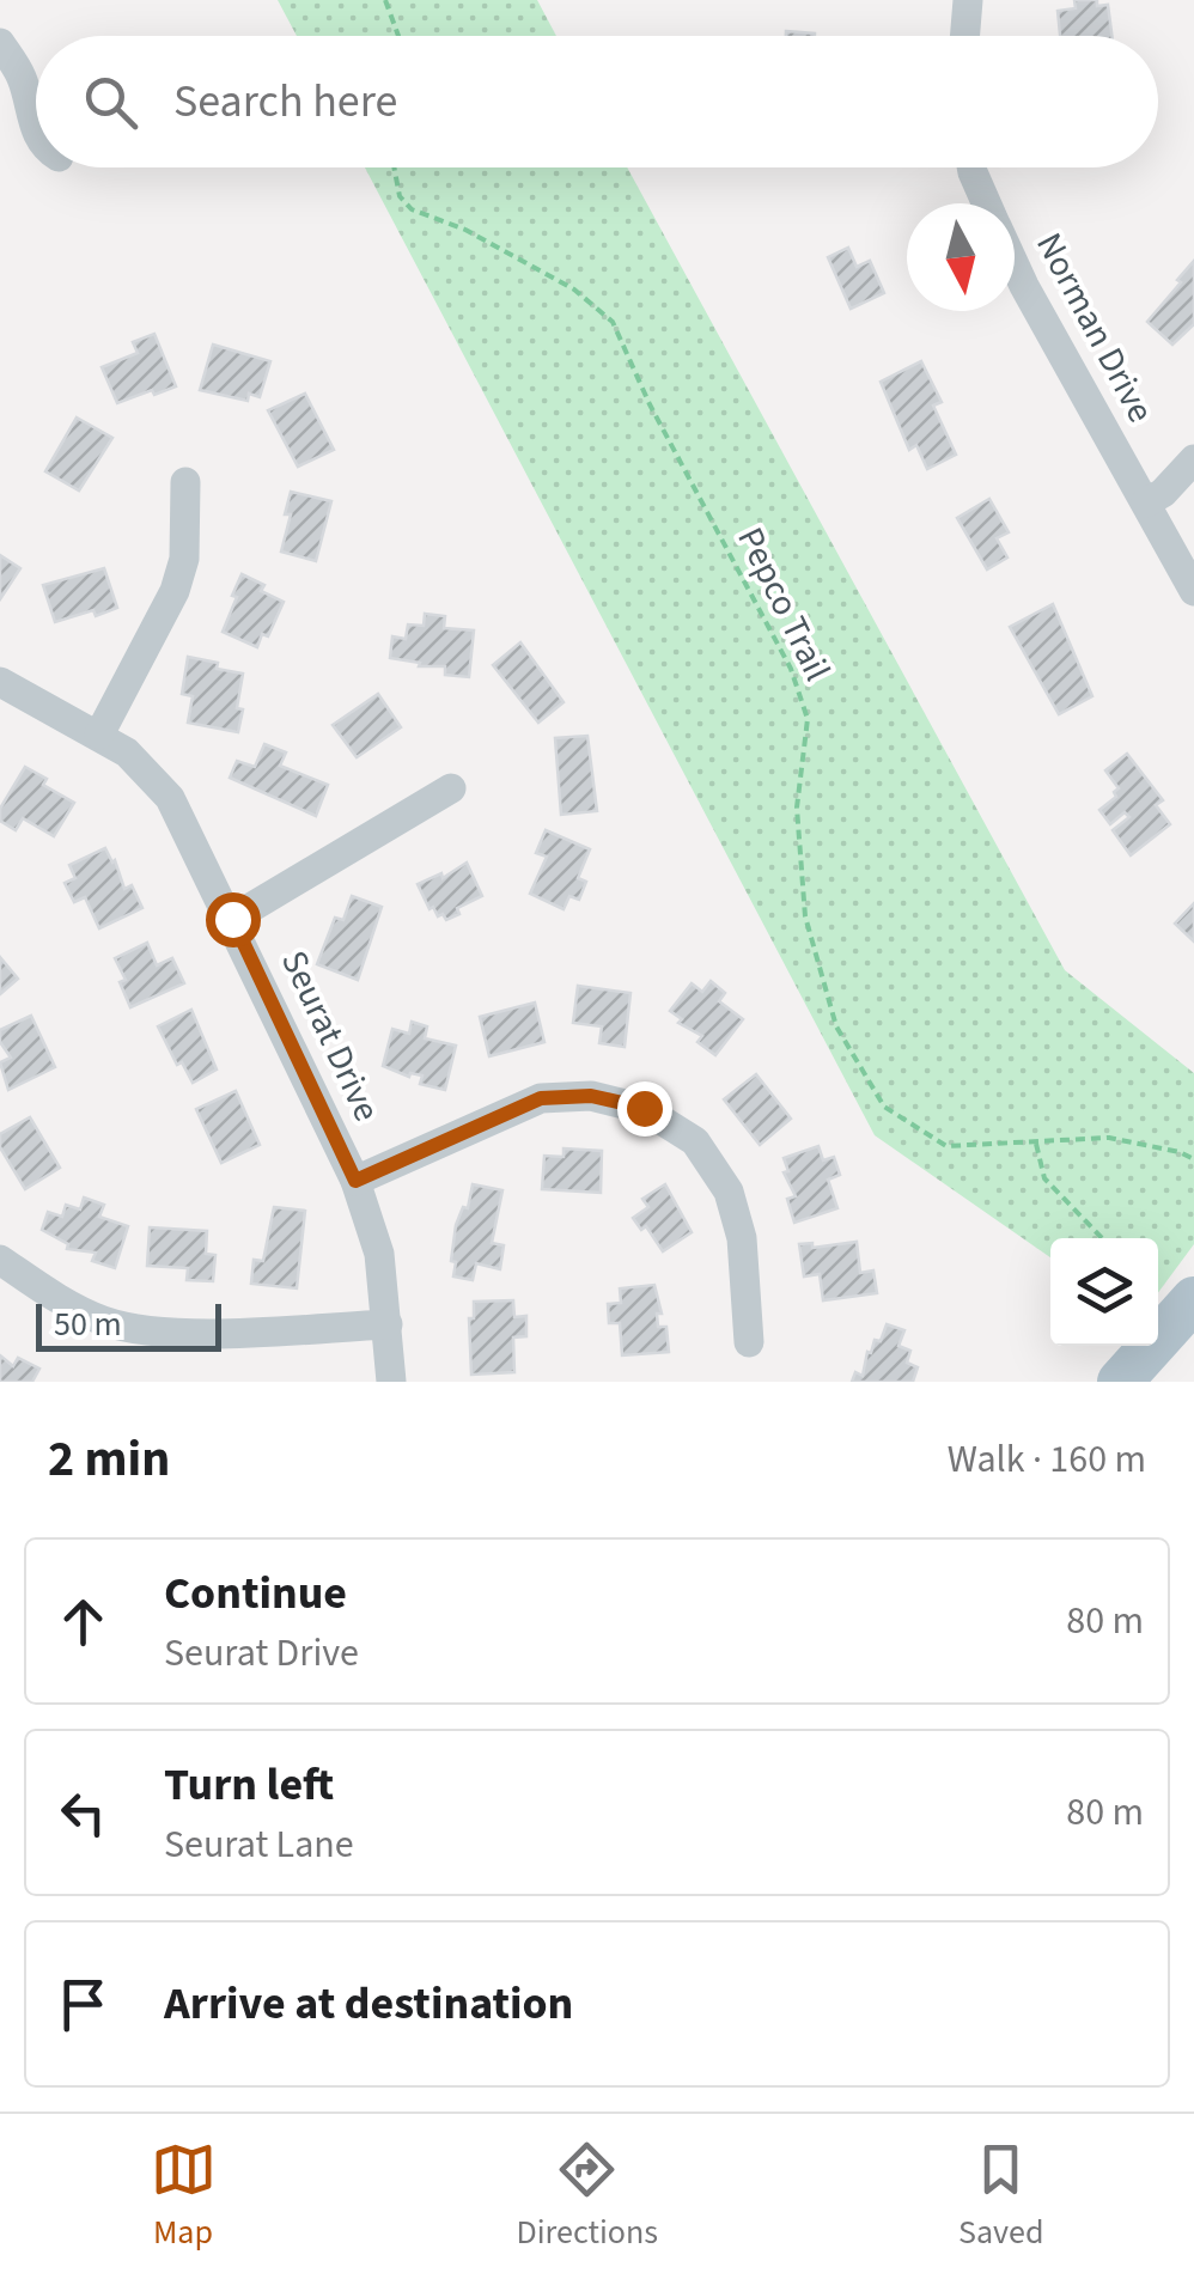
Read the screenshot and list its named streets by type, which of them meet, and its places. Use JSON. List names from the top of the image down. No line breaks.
{"streets":{"street":["Norman Drive","Seurat Drive"],"path":["Pepco Trail"]},"scale_bar":"50 m","north":"bottom","page":{"search":"Search here","scale":"50 m","heading":["2 min","Walk · 160 m"],"list":[["Continue","Seurat Drive","80 m"],["Turn left","Seurat Lane","80 m"],"Arrive at destination"],"nav":["Map","Directions","Saved"]}}
